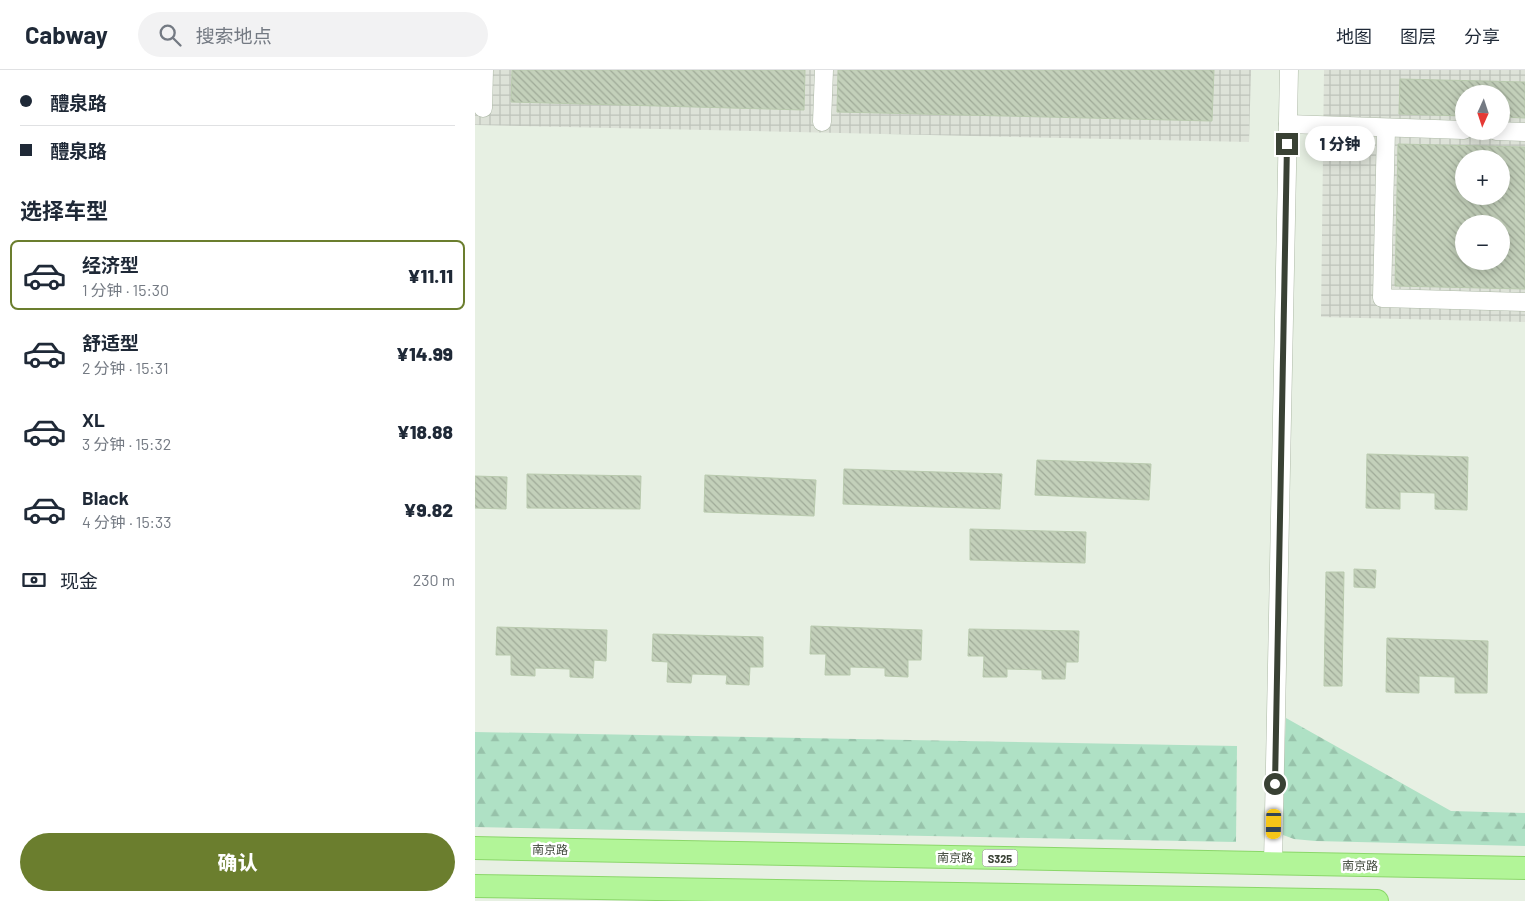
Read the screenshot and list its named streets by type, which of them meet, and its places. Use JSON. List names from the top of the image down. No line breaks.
{"streets":{"main road":["南京路","S325"]},"north":"bottom","page":{"header":"Cabway","search":"搜索地点","nav":["地图","图层","分享"],"banner":["醴泉路","醴泉路"],"map_buttons":["+","−"],"bubble":"1 分钟","heading":"选择车型","list":[{"name":"经济型","note":"1 分钟 · 15:30","value":"¥11.11"},{"name":"舒适型","note":"2 分钟 · 15:31","value":"¥14.99"},{"name":"XL","note":"3 分钟 · 15:32","value":"¥18.88"},{"name":"Black","note":"4 分钟 · 15:33","value":"¥9.82"}],"pay":["现金","230 m"],"buttons":"确认"}}
